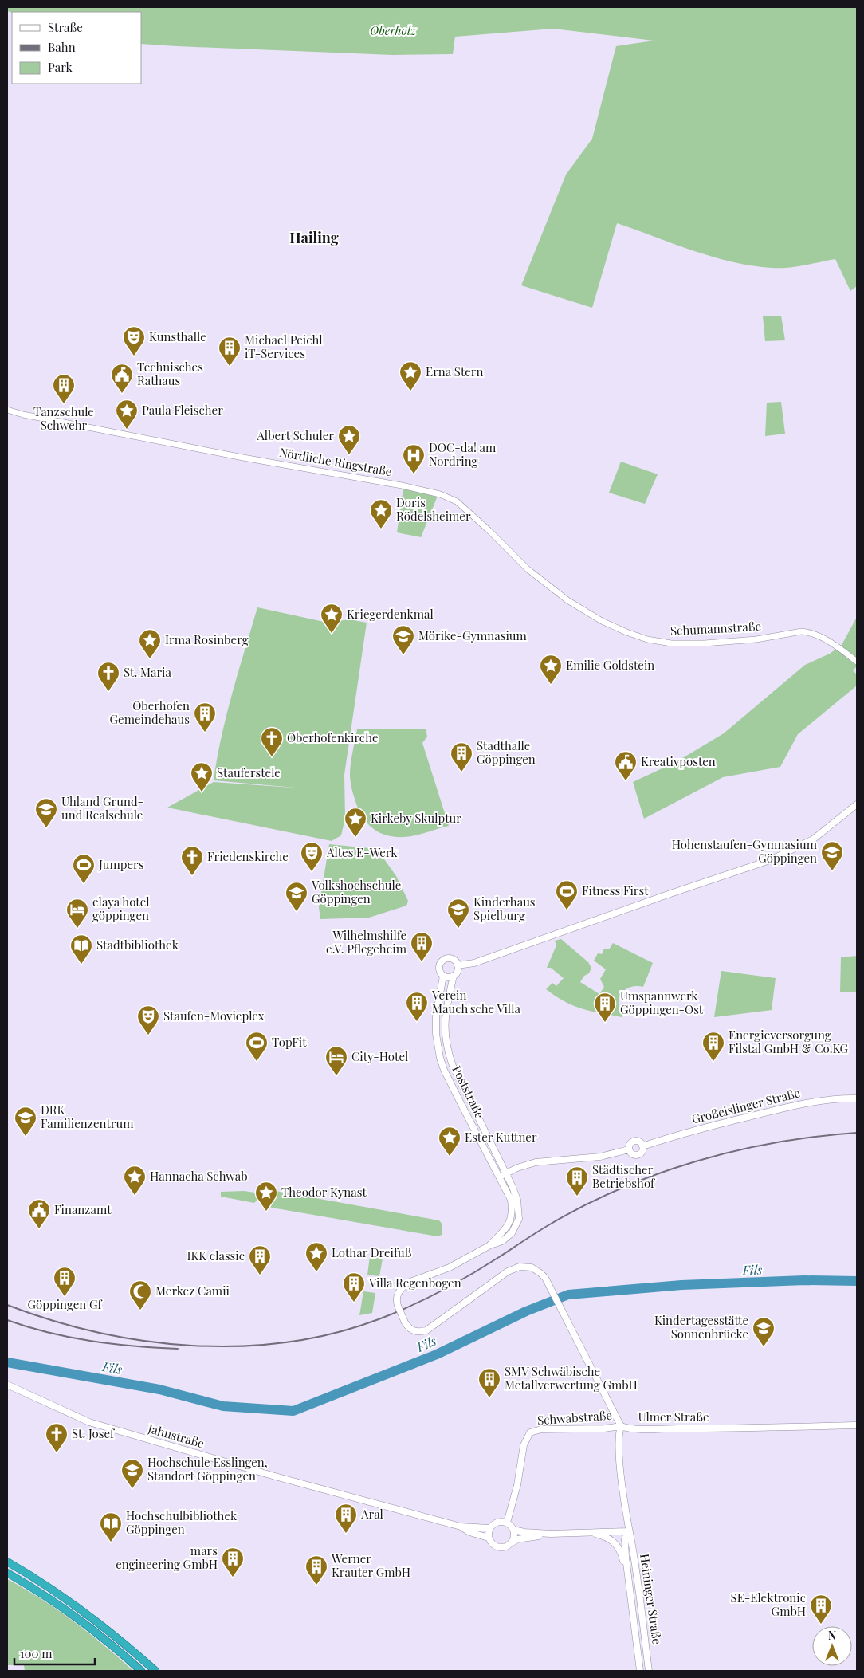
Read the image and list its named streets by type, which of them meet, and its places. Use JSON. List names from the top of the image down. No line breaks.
{"streets":{"main road":["Poststraße","Großeislinger Straße","Ulmer Straße","Schwabstraße","Jahnstraße","Heininger Straße"],"street":["Nördliche Ringstraße","Schumannstraße"]},"crossings":[["Nördliche Ringstraße","Schumannstraße"],["Ulmer Straße","Schwabstraße"],["Ulmer Straße","Heininger Straße"],["Schwabstraße","Jahnstraße"],["Schwabstraße","Heininger Straße"]],"districts":["Hailing"],"water":["Fils"],"parks":["Oberholz"],"places":{"theatre":["Kunsthalle","Altes E-Werk","Staufen-Movieplex"],"building":["Michael Peichl iT-Services","Tanzschule Schwehr","Oberhofen Gemeindehaus","Stadthalle Göppingen","Wilhelmshilfe e.V. Pflegeheim","Verein Mauch'sche Villa","Umspannwerk Göppingen-Ost","Energieversorgung Filstal GmbH & Co.KG","Städtischer Betriebshof","IKK classic","Göppingen Gf","Villa Regenbogen","SMV Schwäbische Metallverwertung GmbH","Aral","mars engineering GmbH","Werner Krauter GmbH","SE-Elektronic GmbH"],"place":["Erna Stern","Paula Fleischer","Albert Schuler","Doris Rödelsheimer","Kriegerdenkmal","Irma Rosinberg","Emilie Goldstein","Stauferstele","Kirkeby Skulptur","Ester Kuttner","Hannacha Schwab","Theodor Kynast","Lothar Dreifuß"],"public building":["Technisches Rathaus","Kreativposten","Finanzamt"],"hospital":["DOC-da! am Nordring"],"school or university":["Mörike-Gymnasium","Uhland Grund- und Realschule","Hohenstaufen-Gymnasium Göppingen","Volkshochschule Göppingen","Kinderhaus Spielburg","DRK Familienzentrum","Kindertagesstätte Sonnenbrücke","Hochschule Esslingen, Standort Göppingen"],"church":["St. Maria","Oberhofenkirche","Friedenskirche","St. Josef"],"sports":["Jumpers","Fitness First","TopFit"],"hotel":["elaya hotel göppingen","City-Hotel"],"library":["Stadtbibliothek","Hochschulbibliothek Göppingen"],"mosque":["Merkez Camii"]},"legend":["Straße","Bahn","Park"],"scale_bar":"100 m","north":"top"}
